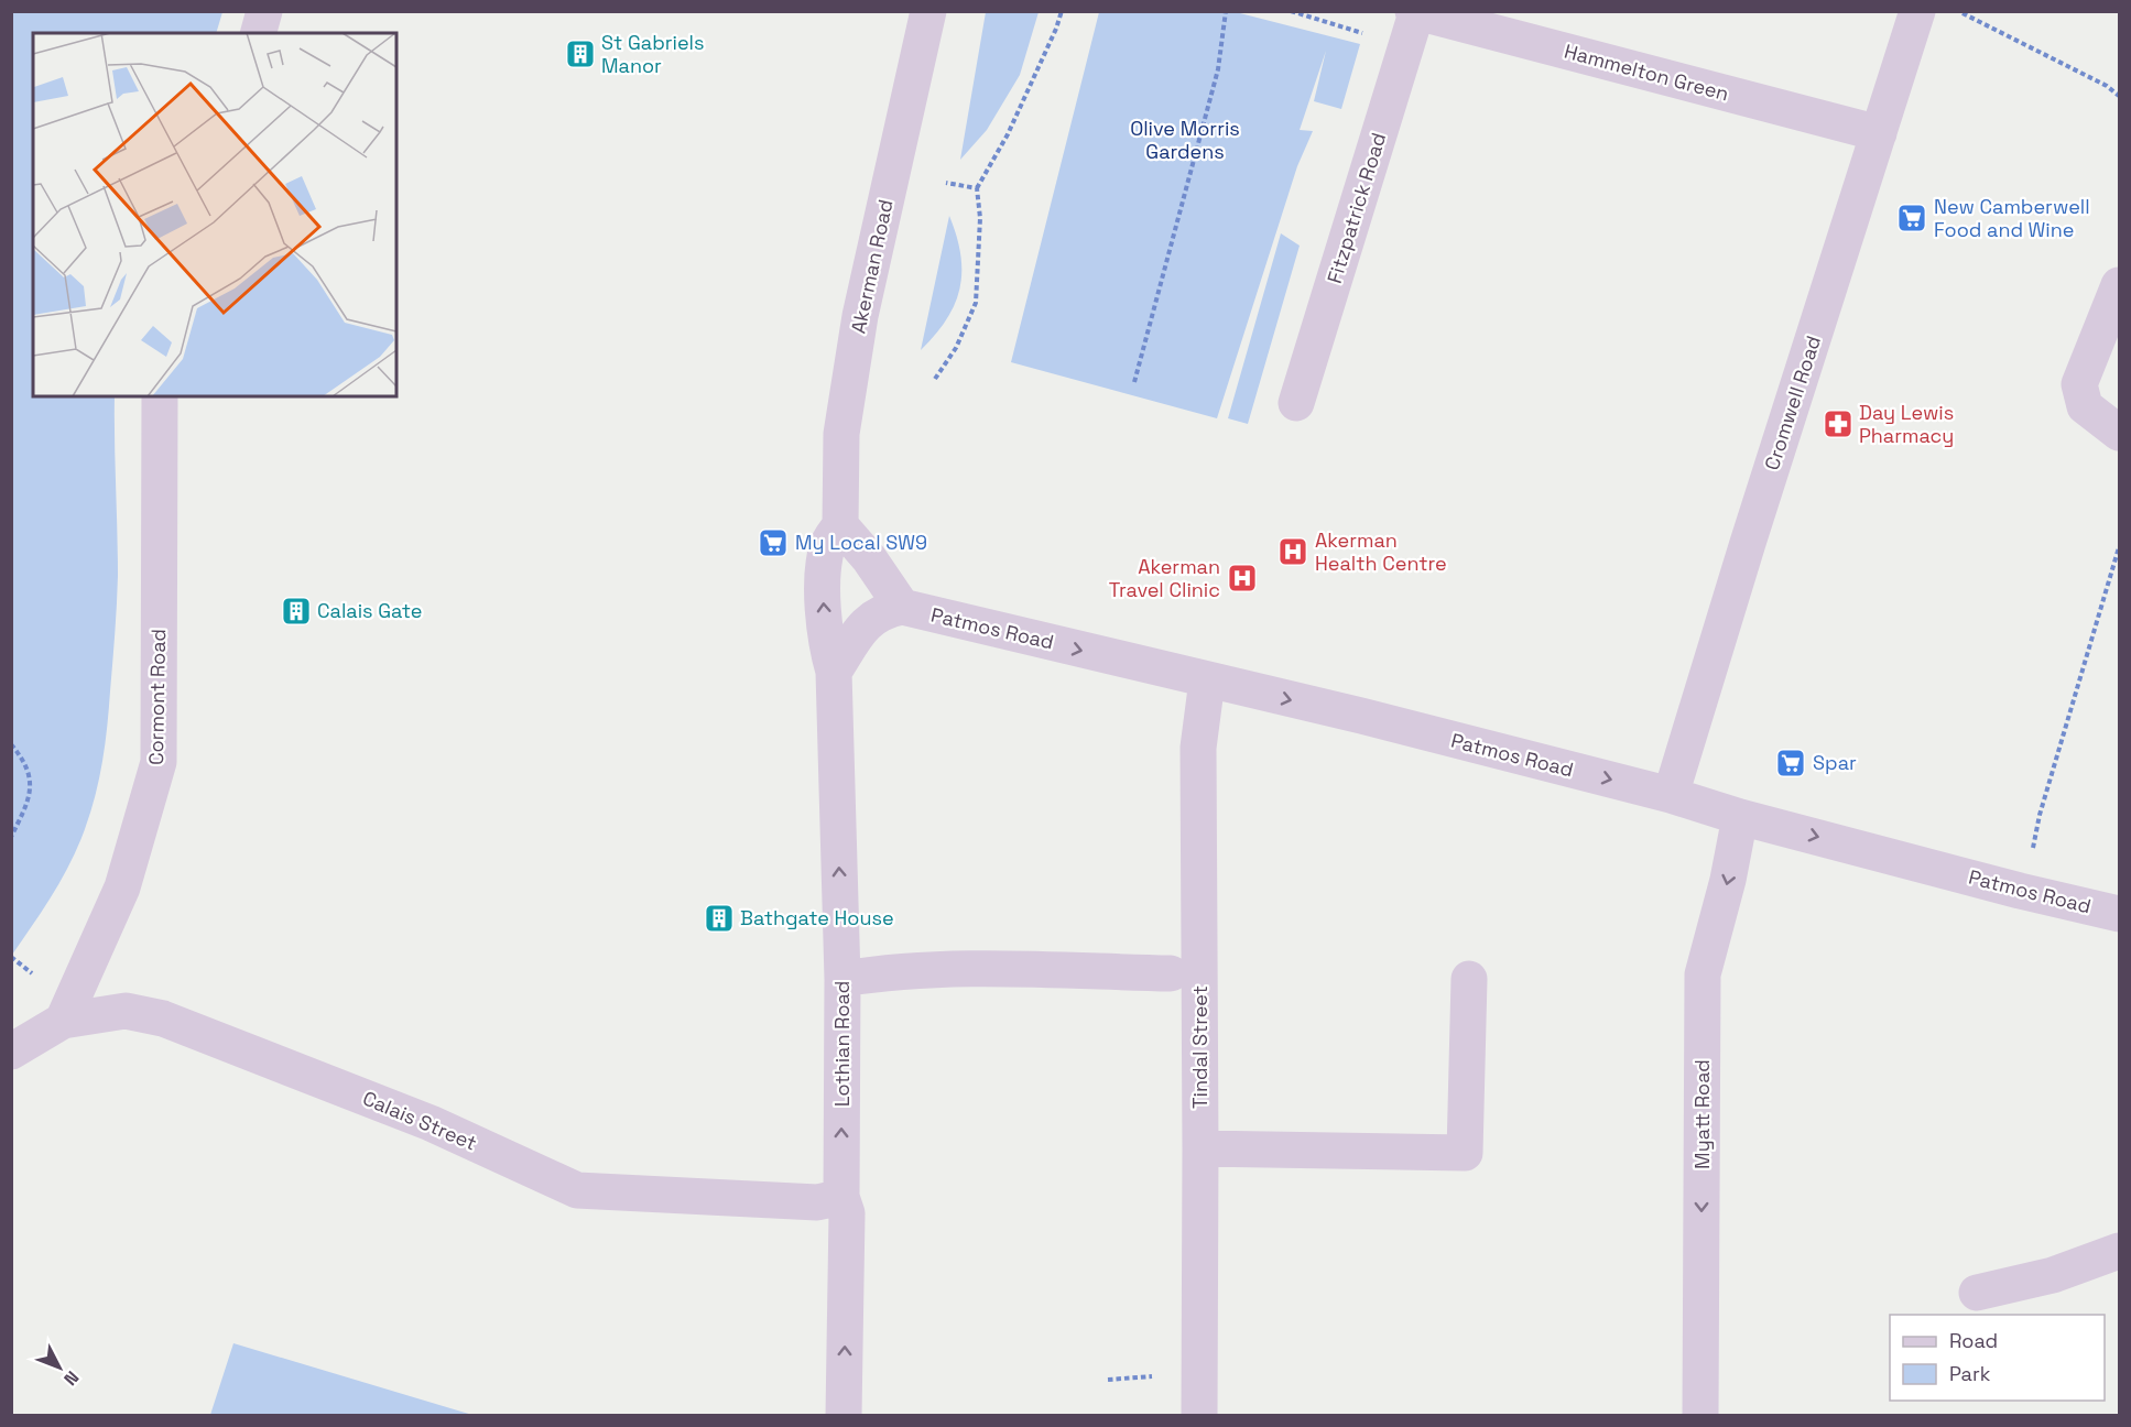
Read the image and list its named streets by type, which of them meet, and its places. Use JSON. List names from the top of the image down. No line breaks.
{"streets":{"street":["Hammelton Green","Fitzpatrick Road","Akerman Road","Cromwell Road","Patmos Road","Cormont Road","Lothian Road","Tindal Street","Myatt Road","Calais Street"]},"crossings":[["Hammelton Green","Fitzpatrick Road"],["Hammelton Green","Cromwell Road"],["Akerman Road","Lothian Road"],["Cromwell Road","Patmos Road"],["Patmos Road","Tindal Street"],["Patmos Road","Myatt Road"],["Cormont Road","Calais Street"],["Lothian Road","Calais Street"]],"one_way":["Patmos Road","Lothian Road","Myatt Road"],"parks":["Olive Morris Gardens"],"places":{"building":["St Gabriels Manor","Calais Gate","Bathgate House"],"supermarket":["New Camberwell Food and Wine","My Local SW9","Spar"],"pharmacy":["Day Lewis Pharmacy"],"hospital":["Akerman Health Centre","Akerman Travel Clinic"]},"legend":["Road","Park"],"north":"bottom right"}
